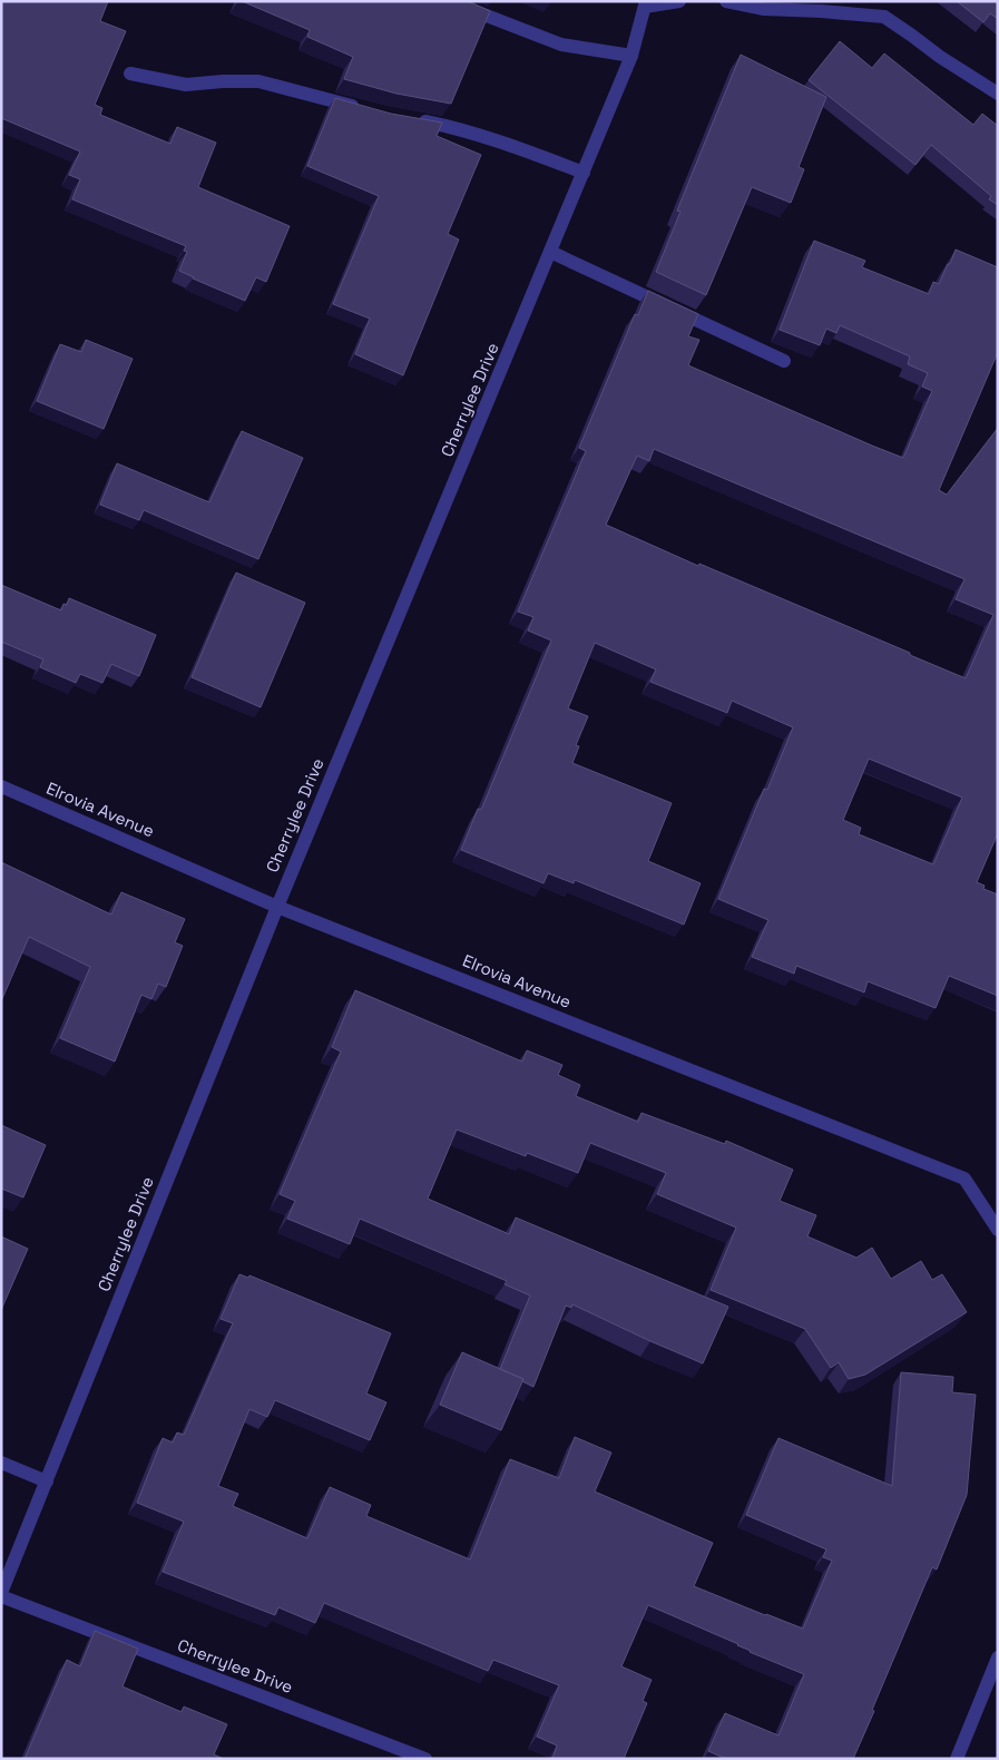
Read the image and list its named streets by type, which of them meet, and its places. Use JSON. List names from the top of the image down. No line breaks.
{"streets":{"street":["Cherrylee Drive","Elrovia Avenue"]},"crossings":[["Cherrylee Drive","Elrovia Avenue"]]}
